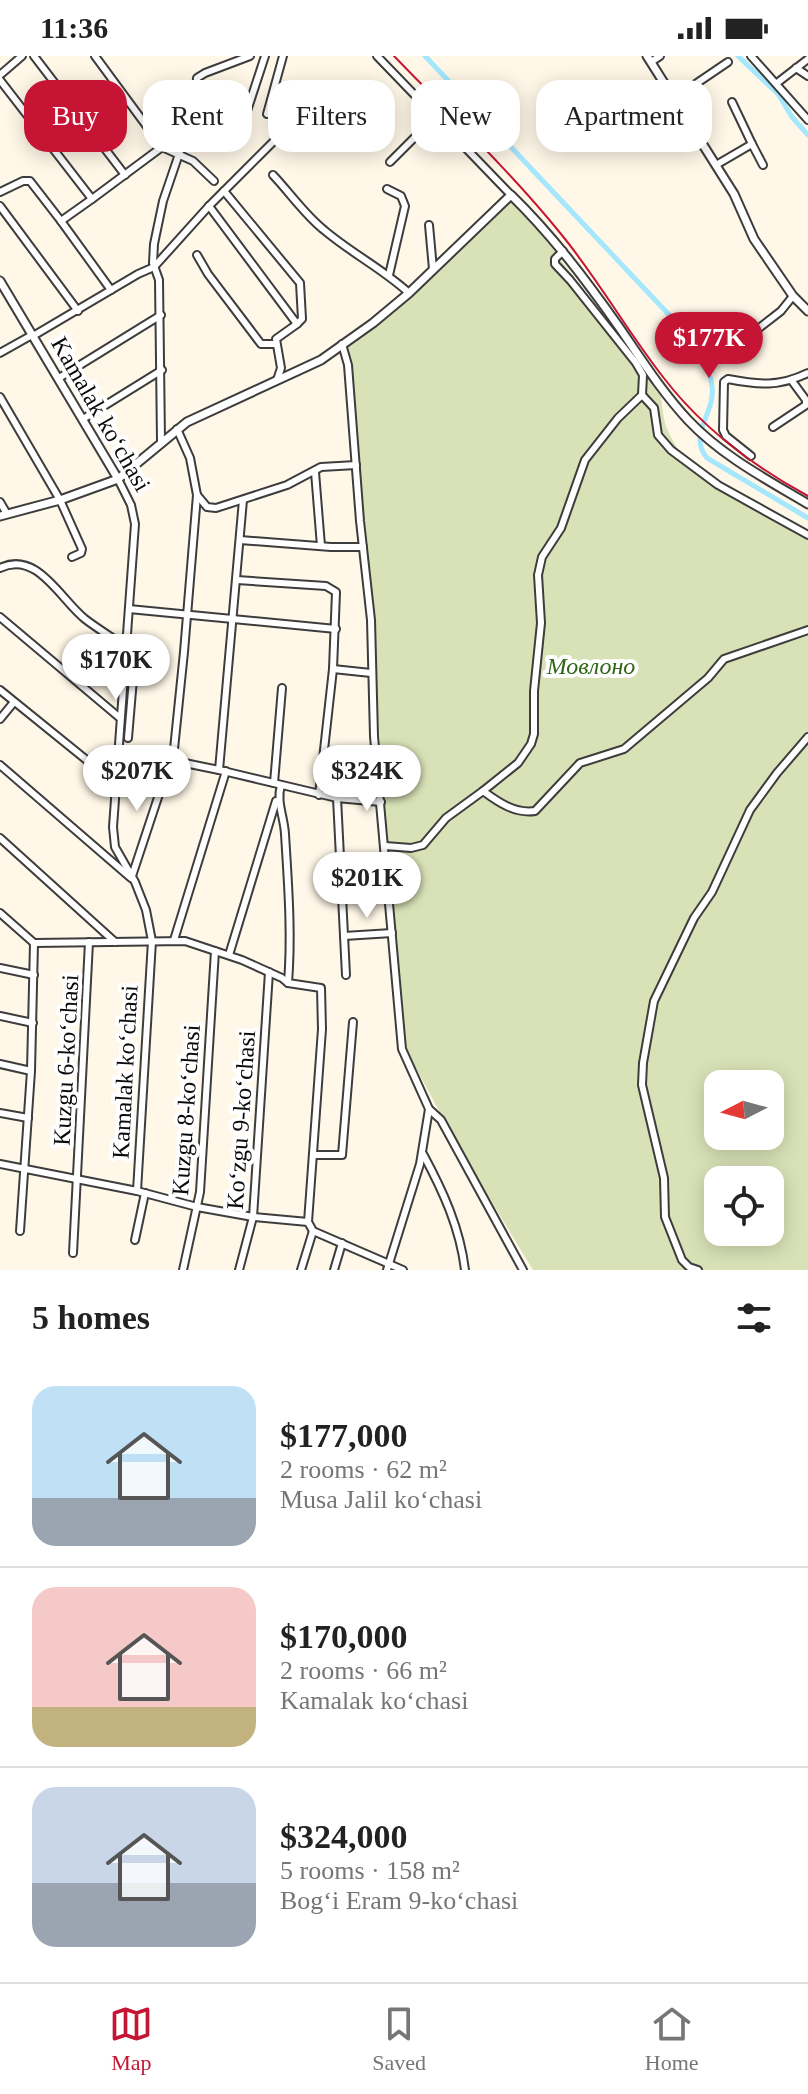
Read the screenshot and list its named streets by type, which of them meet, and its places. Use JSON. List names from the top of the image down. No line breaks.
{"streets":{"street":["Kamalak koʻchasi","Kuzgu 6-koʻchasi","Kuzgu 8-koʻchasi","Koʻzgu 9-koʻchasi"]},"parks":["Мовлоно"],"north":"left","page":{"status":"11:36","chip":["Buy","Rent","Filters","New","Apartment"],"price":["$177K","$170K","$207K","$324K","$201K"],"heading":"5 homes","list":[{"name":"$177,000","note":"2 rooms · 62 m² · Musa Jalil koʻchasi"},{"name":"$170,000","note":"2 rooms · 66 m² · Kamalak koʻchasi"},{"name":"$324,000","note":"5 rooms · 158 m² · Bogʻi Eram 9-koʻchasi"}],"tabs":["Map","Saved","Home"]}}
